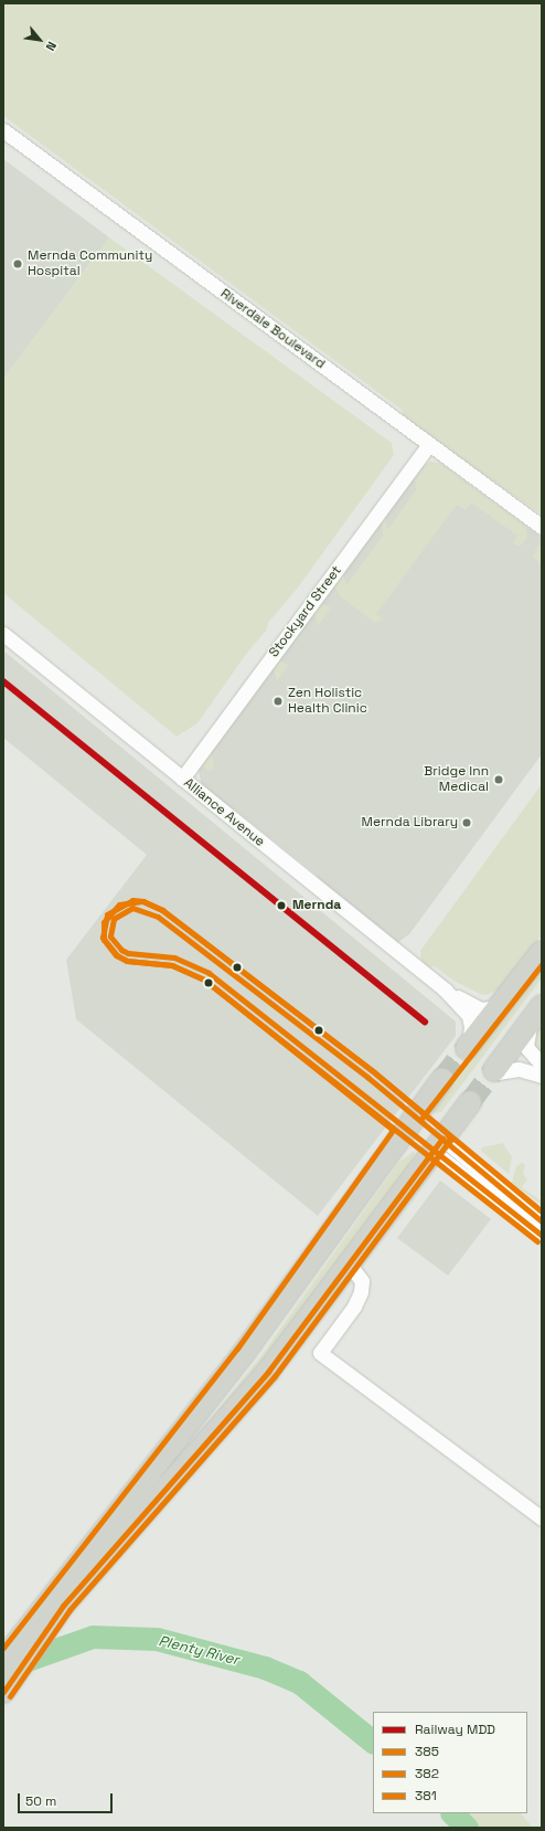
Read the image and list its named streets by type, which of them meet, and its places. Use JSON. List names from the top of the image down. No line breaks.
{"streets":{"street":["Riverdale Boulevard","Stockyard Street","Alliance Avenue"]},"crossings":[["Riverdale Boulevard","Stockyard Street"],["Stockyard Street","Alliance Avenue"]],"water":["Plenty River"],"places":["Mernda Community Hospital","Zen Holistic Health Clinic","Bridge Inn Medical","Mernda Library","Mernda"],"lines":["rail line MDD","transit line 382","transit line 381","transit line 385"],"legend":["Railway MDD","385","382","381"],"scale_bar":"50 m","north":"bottom right"}
